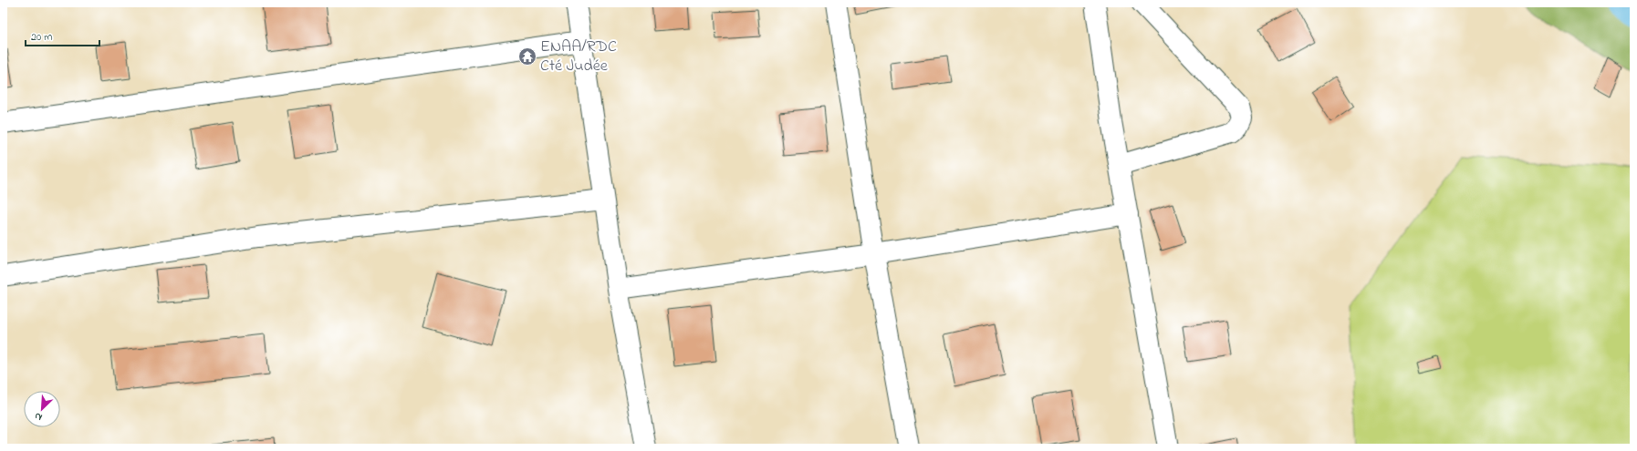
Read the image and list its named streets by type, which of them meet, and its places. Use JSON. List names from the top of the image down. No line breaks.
{"places":{"temple":["ENAA/RDC Cté Judée"]},"scale_bar":"20 m","north":"bottom left"}
